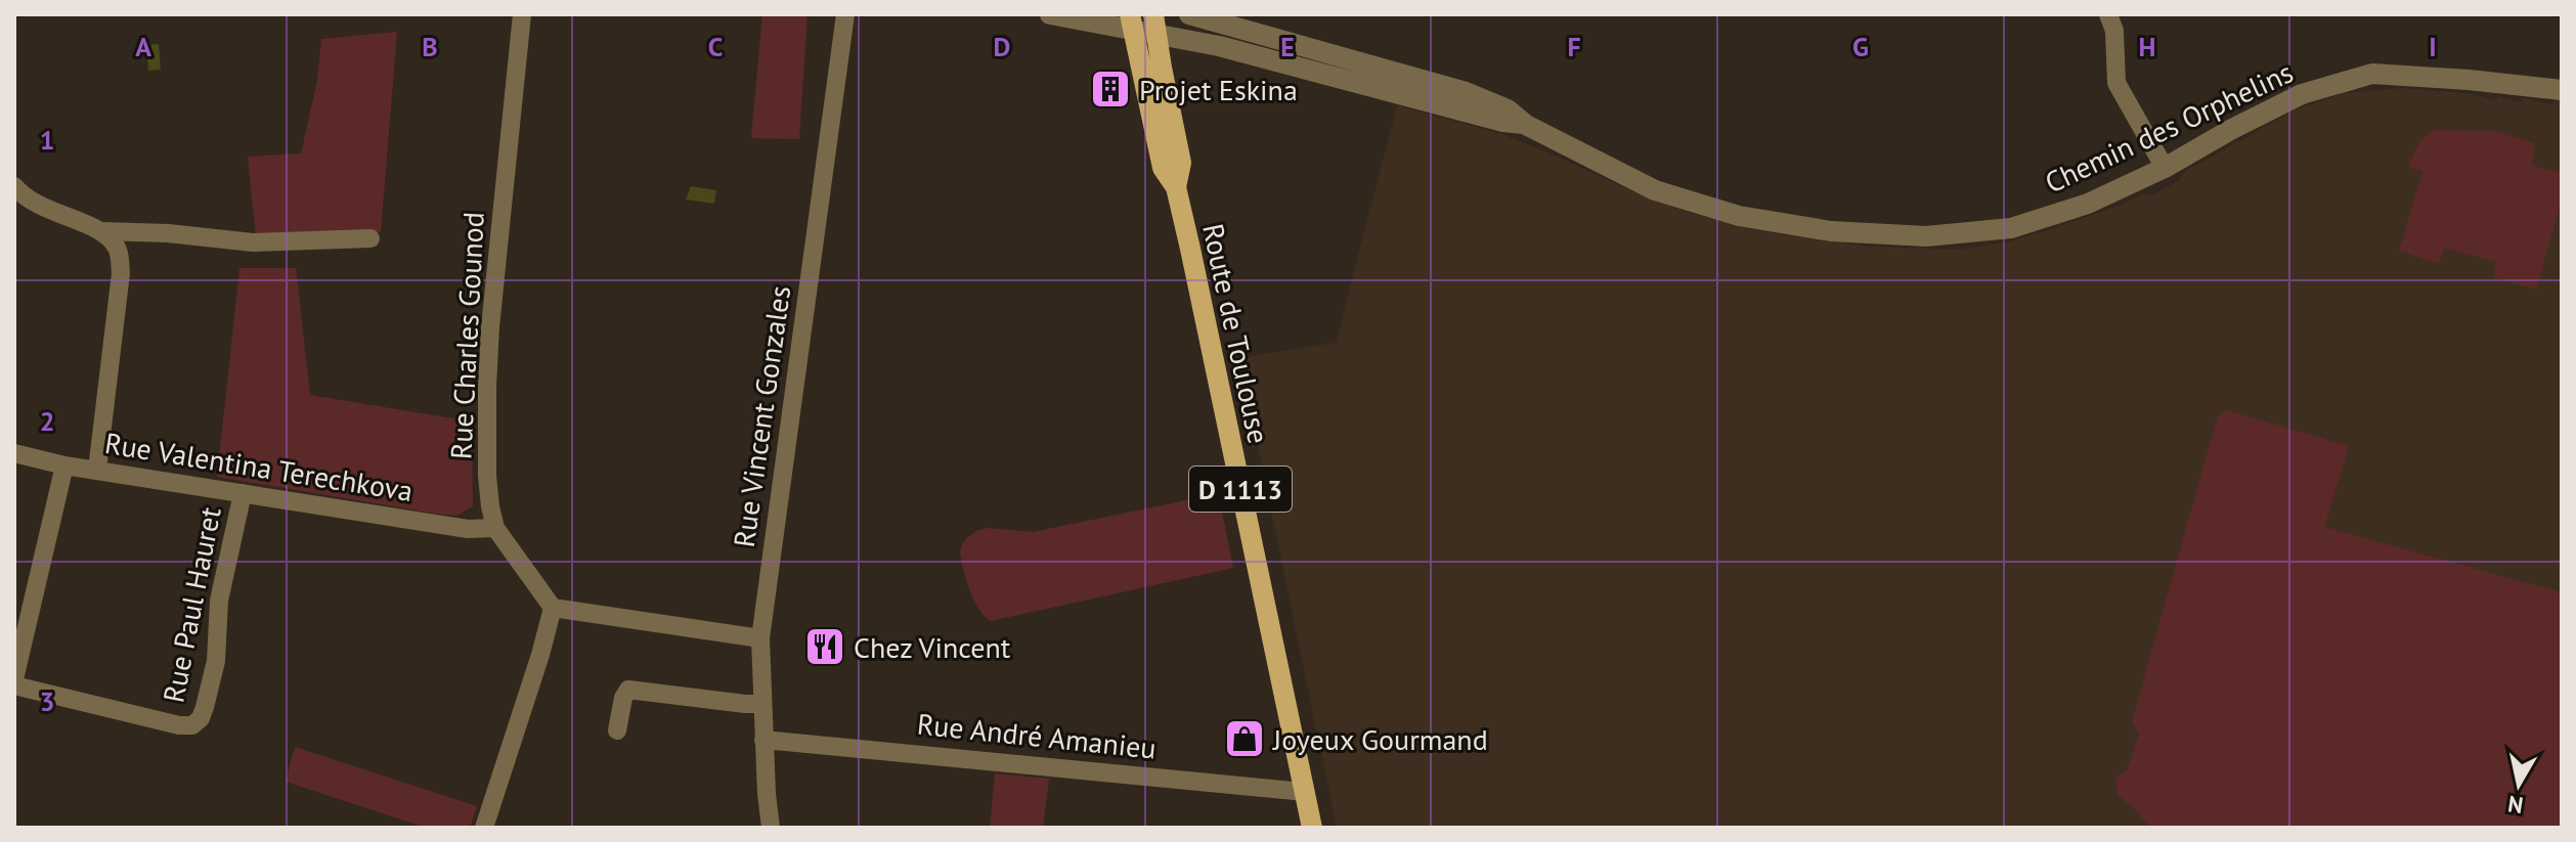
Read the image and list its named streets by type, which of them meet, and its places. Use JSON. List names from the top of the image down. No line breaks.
{"streets":{"main road":["Route de Toulouse","D 1113"],"street":["Chemin des Orphelins","Rue Charles Gounod","Rue Vincent Gonzales","Rue Valentina Terechkova","Rue Paul Hauret","Rue André Amanieu"]},"crossings":[["Chemin des Orphelins","Route de Toulouse"],["Route de Toulouse","Rue André Amanieu"],["Rue Charles Gounod","Rue Valentina Terechkova"],["Rue Vincent Gonzales","Rue André Amanieu"],["Rue Valentina Terechkova","Rue Paul Hauret"]],"places":{"building":["Projet Eskina"],"restaurant":["Chez Vincent"],"shop":["Joyeux Gourmand"]},"north":"bottom","grid":{"columns":["A","B","C","D","E","F","G","H","I"],"rows":["1","2","3"]}}
